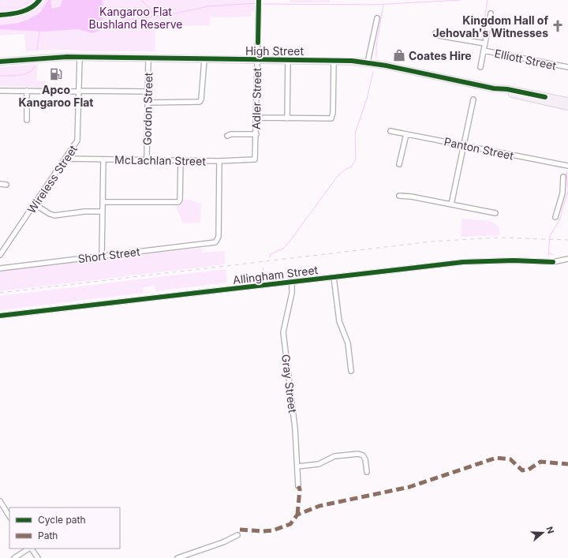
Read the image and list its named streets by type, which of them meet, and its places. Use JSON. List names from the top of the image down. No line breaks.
{"streets":{"highway":["High Street"],"street":["Elliott Street","Adler Street","Gordon Street","Panton Street","McLachlan Street","Wireless Street","Short Street","Allingham Street","Gray Street"]},"crossings":[["High Street","Adler Street"],["High Street","Gordon Street"],["High Street","Wireless Street"],["Adler Street","McLachlan Street"],["Gordon Street","McLachlan Street"],["McLachlan Street","Wireless Street"],["McLachlan Street","Short Street"],["Allingham Street","Gray Street"]],"parks":["Kangaroo Flat Bushland Reserve"],"places":{"church":["Kingdom Hall of Jehovah's Witnesses"],"shop":["Coates Hire"],"fuel station":["Apco Kangaroo Flat"]},"legend":["Cycle path","Path"],"north":"right"}
